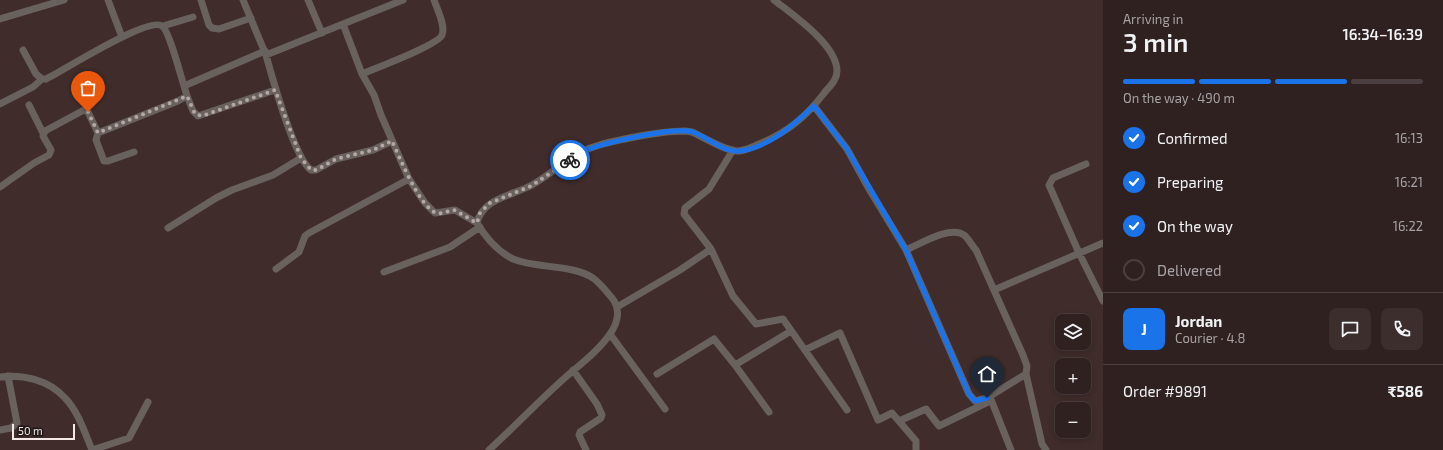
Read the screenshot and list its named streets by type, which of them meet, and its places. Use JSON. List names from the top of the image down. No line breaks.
{"scale_bar":"50 m","page":{"heading":["3 min","Arriving in","16:34–16:39"],"panel":["Jordan","Courier · 4.8","Order #9891","₹586"],"bar":"On the way · 490 m","list":[["Confirmed","16:13"],["Preparing","16:21"],["On the way","16:22"],"Delivered"],"round":"J","map_buttons":["+","−"],"scale":"50 m"}}
